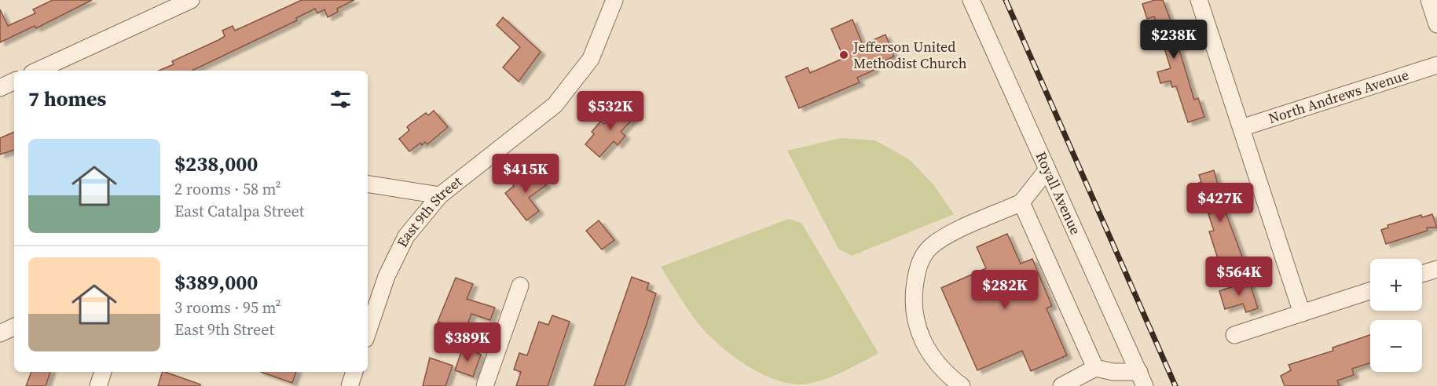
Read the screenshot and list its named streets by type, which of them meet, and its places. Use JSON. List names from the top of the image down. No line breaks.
{"streets":{"street":["North Andrews Avenue","Royall Avenue","East 9th Street"]},"places":["Jefferson United Methodist Church"],"page":{"price":["$238K","$532K","$415K","$427K","$564K","$282K","$389K"],"heading":"7 homes","list":[{"name":"$238,000","note":"2 rooms · 58 m² · East Catalpa Street"},{"name":"$389,000","note":"3 rooms · 95 m² · East 9th Street"}],"map_buttons":["+","−"]}}
